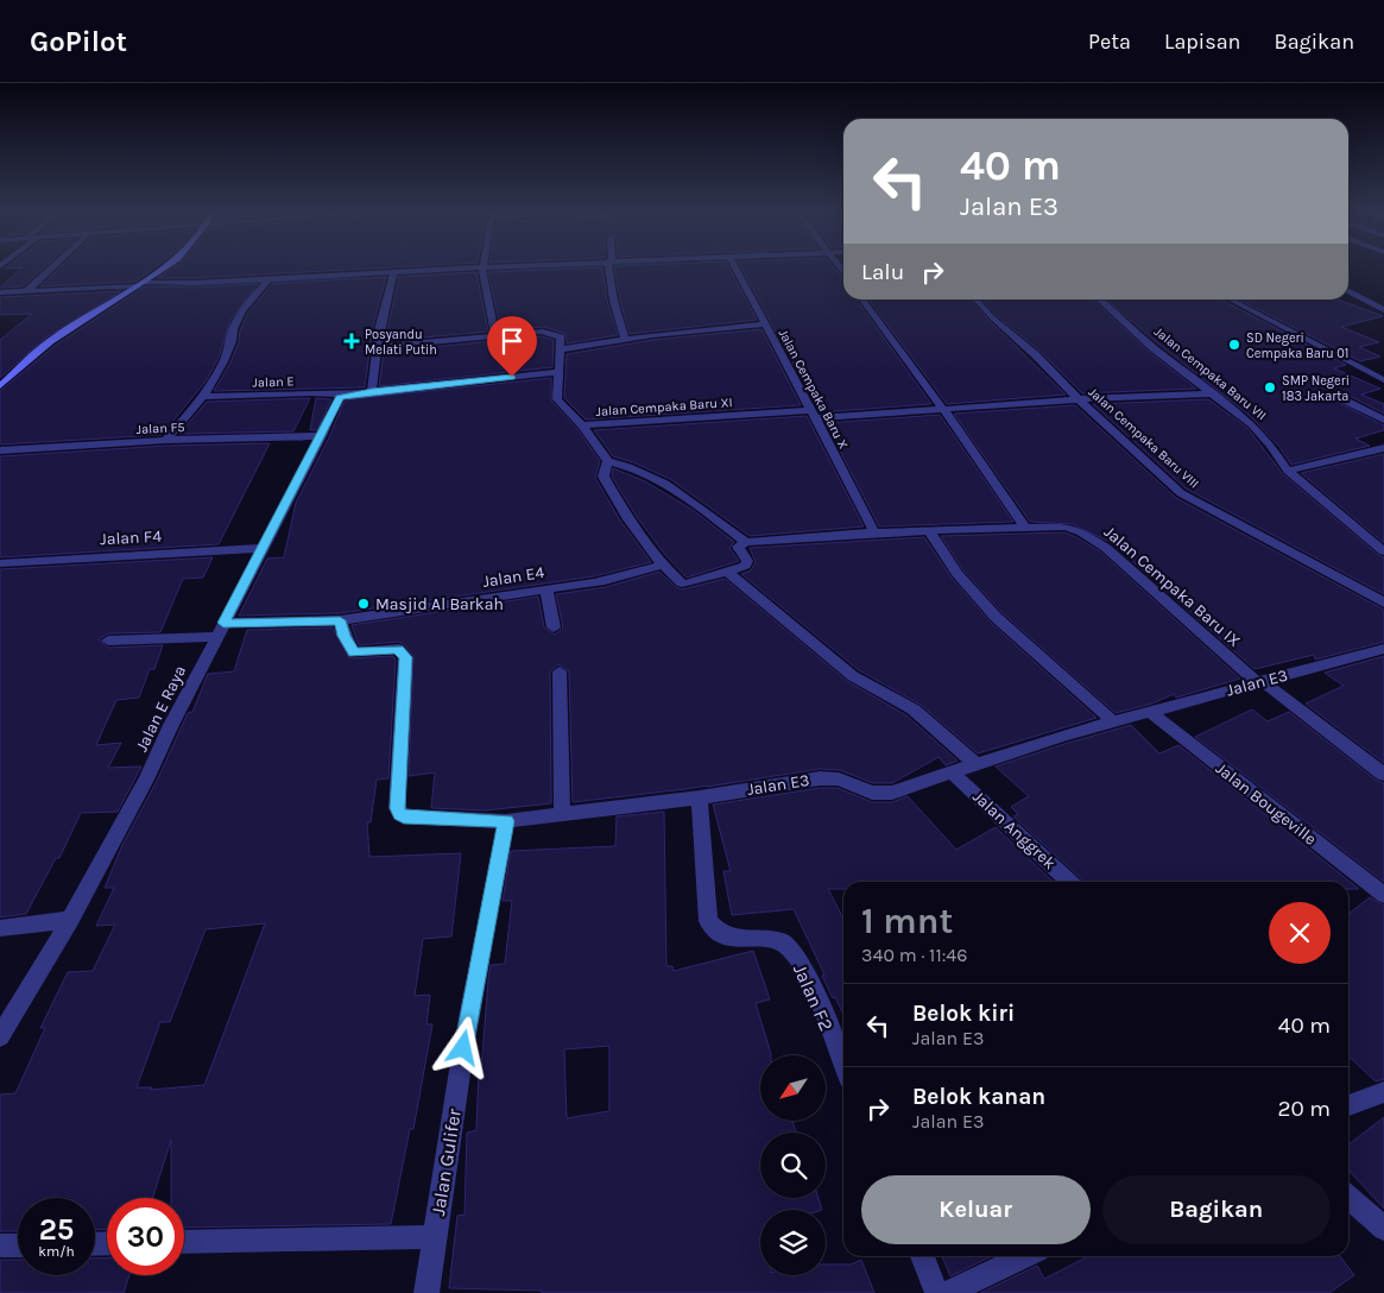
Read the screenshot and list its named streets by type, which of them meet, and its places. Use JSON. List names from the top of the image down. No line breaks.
{"streets":{"street":["Jalan Cempaka Baru VII","Jalan E","Jalan Cempaka Baru X","Jalan Cempaka Baru XI","Jalan F5","Jalan Cempaka Baru VIII","Jalan F4","Jalan E4","Jalan Cempaka Baru IX","Jalan E3","Jalan E Raya","Jalan Bougeville","Jalan Anggrek","Jalan F2","Jalan Gulifer"]},"crossings":[["Jalan Cempaka Baru VII","Jalan Cempaka Baru XI"],["Jalan E","Jalan E Raya"],["Jalan Cempaka Baru X","Jalan Cempaka Baru XI"],["Jalan Cempaka Baru X","Jalan Cempaka Baru IX"],["Jalan Cempaka Baru XI","Jalan Cempaka Baru VIII"],["Jalan F5","Jalan E Raya"],["Jalan F4","Jalan E Raya"],["Jalan E4","Jalan E3"],["Jalan E4","Jalan E Raya"],["Jalan Cempaka Baru IX","Jalan E3"],["Jalan E3","Jalan Bougeville"],["Jalan E3","Jalan Anggrek"],["Jalan E3","Jalan F2"],["Jalan E3","Jalan Gulifer"]],"places":{"health":["Posyandu Melati Putih"],"other":["SD Negeri Cempaka Baru 01","SMP Negeri 183 Jakarta","Masjid Al Barkah"]},"north":"bottom left","page":{"header":"GoPilot","nav":["Peta","Lapisan","Bagikan"],"turn":["40 m","Jalan E3"],"then":"Lalu","heading":["1 mnt","340 m · 11:46"],"list":[{"name":"Belok kiri","note":"Jalan E3","value":"40 m"},{"name":"Belok kanan","note":"Jalan E3","value":"20 m"}],"buttons":["Keluar","Bagikan"],"speed":"25 km/h","limit":"30"}}
